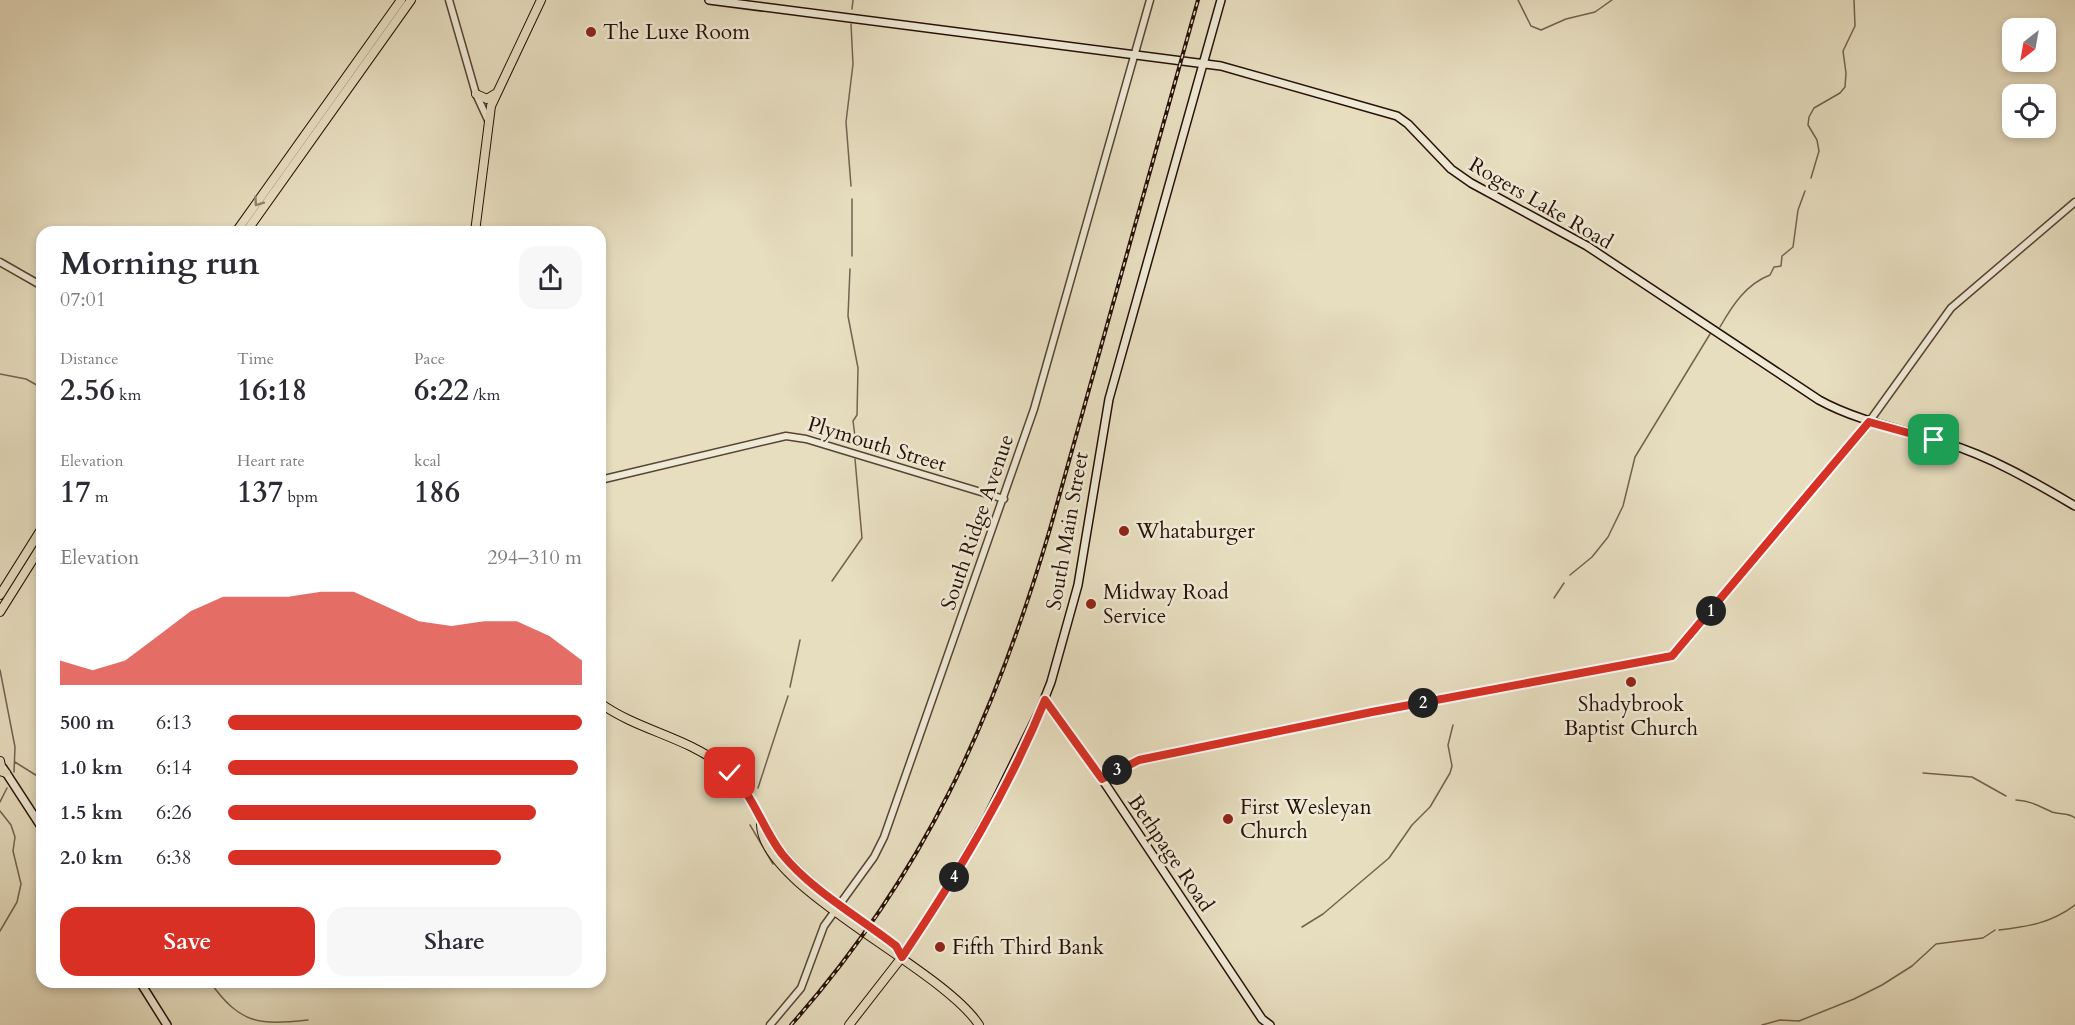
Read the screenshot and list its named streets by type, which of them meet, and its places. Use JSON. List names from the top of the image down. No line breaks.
{"streets":{"main road":["Rogers Lake Road","South Main Street","Bethpage Road"],"street":["Plymouth Street","South Ridge Avenue"]},"crossings":[["Rogers Lake Road","South Ridge Avenue"],["Rogers Lake Road","South Main Street"],["Plymouth Street","South Ridge Avenue"],["South Main Street","Bethpage Road"]],"places":["The Luxe Room","Whataburger","Midway Road Service","Shadybrook Baptist Church","First Wesleyan Church","Fifth Third Bank"],"north":"bottom left","page":{"heading":["Morning run","07:01"],"stats":[["Distance","2.56 km"],["Time","16:18"],["Pace","6:22 /km"],["Elevation","17 m"],["Heart rate","137 bpm"],["kcal","186"]],"chart":["Elevation","294–310 m"],"pins":["1","2","3","4"],"list":[{"name":"500 m","note":"6:13"},{"name":"1.0 km","note":"6:14"},{"name":"1.5 km","note":"6:26"},{"name":"2.0 km","note":"6:38"}],"buttons":["Save","Share"]}}
